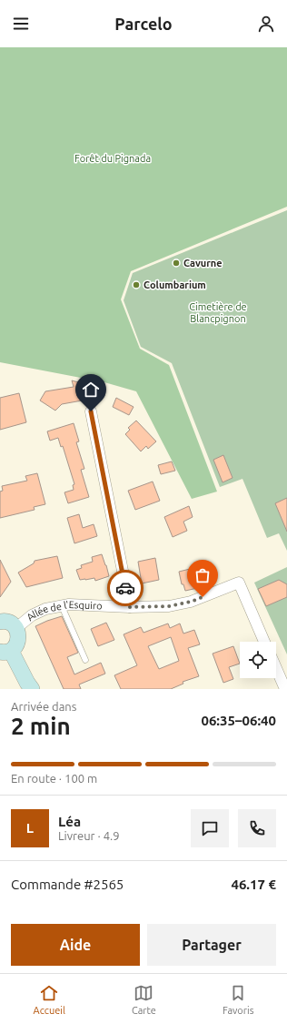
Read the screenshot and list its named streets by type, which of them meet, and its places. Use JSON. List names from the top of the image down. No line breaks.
{"streets":{"street":["Allée de l'Esquiro"]},"parks":["Forêt du Pignada","Cimetière de Blancpignon"],"places":["Cavurne","Columbarium"],"page":{"header":"Parcelo","heading":["2 min","Arrivée dans","06:35–06:40"],"panel":["Léa","Livreur · 4.9","Commande #2565","46.17 €"],"bar":"En route · 100 m","round":"L","buttons":["Aide","Partager"],"tabs":["Accueil","Carte","Favoris"]}}
